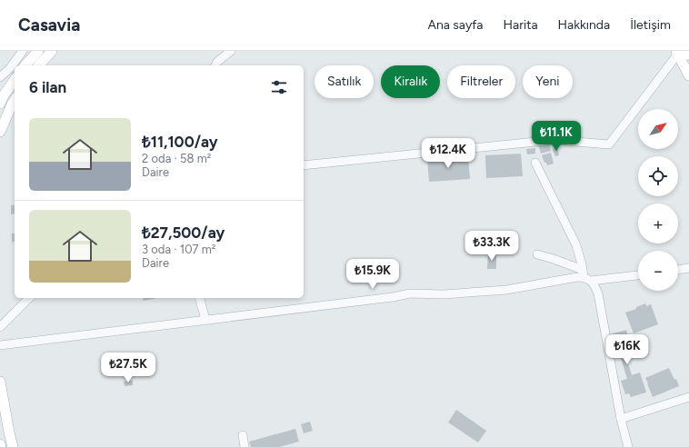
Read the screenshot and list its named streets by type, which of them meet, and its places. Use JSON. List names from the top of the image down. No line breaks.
{"north":"top right","page":{"header":"Casavia","nav":["Ana sayfa","Harita","Hakkında","İletişim"],"chip":["Satılık","Kiralık","Filtreler","Yeni"],"heading":"6 ilan","map_buttons":["+","−"],"list":[{"name":"₺11,100/ay","note":"2 oda · 58 m² · Daire"},{"name":"₺27,500/ay","note":"3 oda · 107 m² · Daire"}],"price":["₺11.1K","₺12.4K","₺33.3K","₺15.9K","₺16K","₺27.5K"]}}
